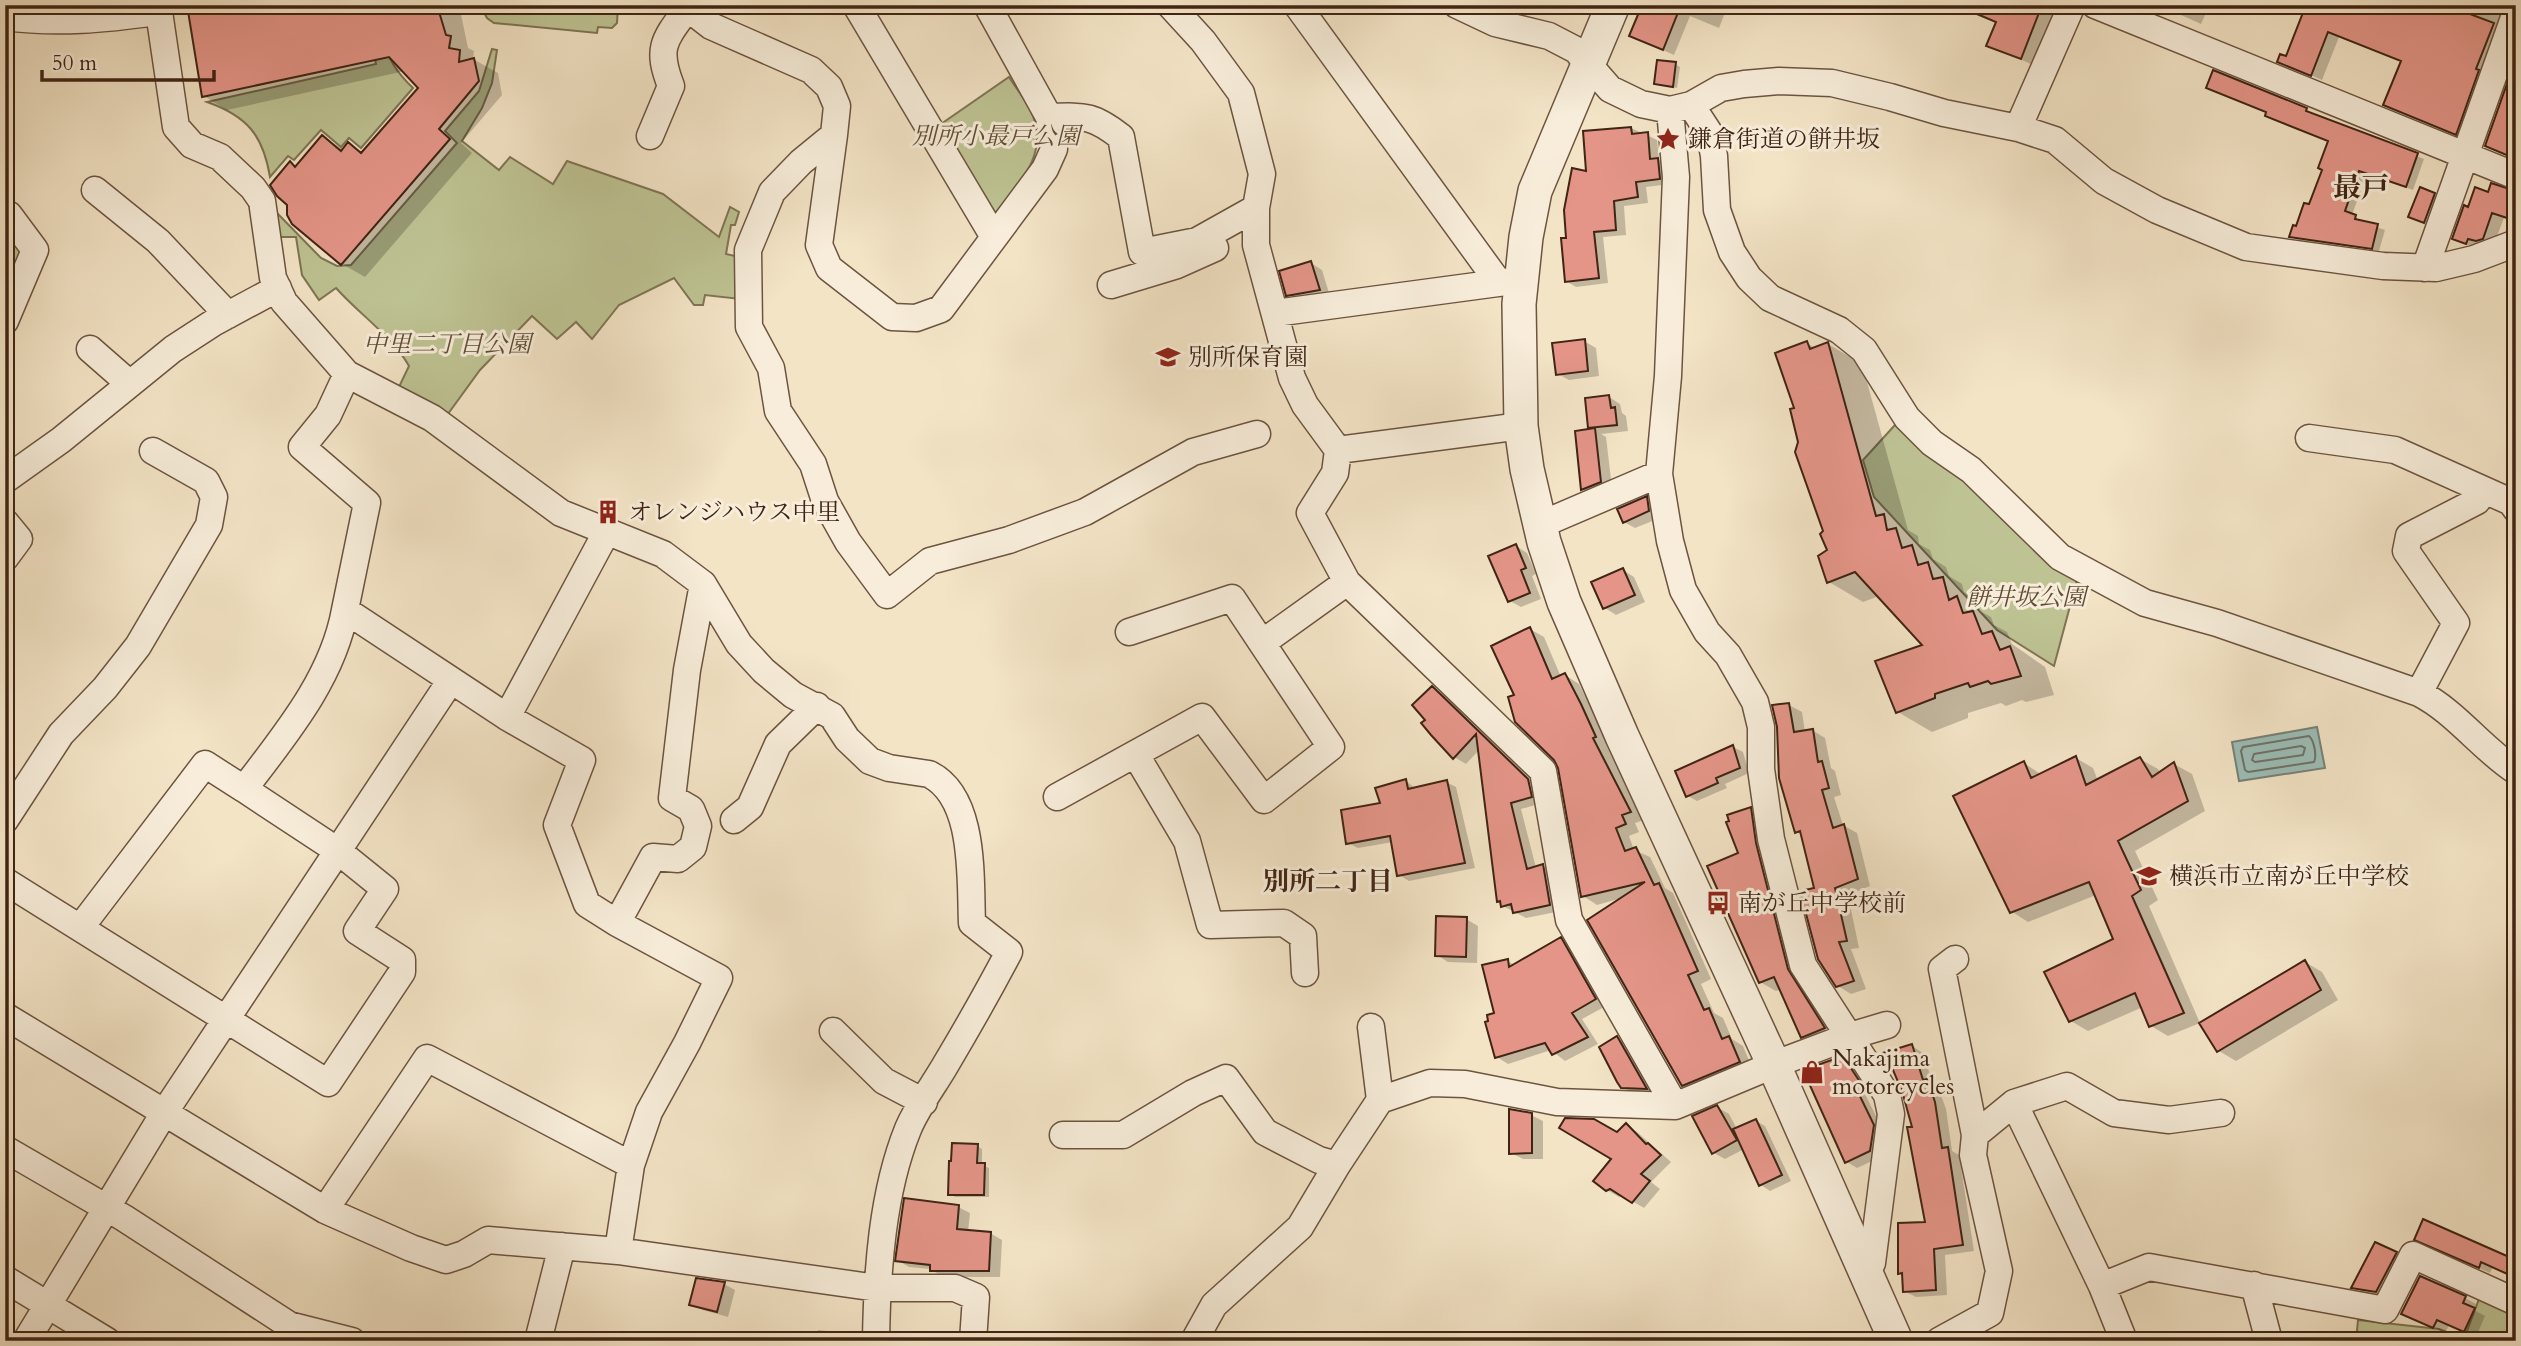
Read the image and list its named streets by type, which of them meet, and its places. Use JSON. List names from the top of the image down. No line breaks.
{"districts":["最戸","別所二丁目"],"parks":["別所小最戸公園","中里二丁目公園","餅井坂公園"],"places":{"place":["鎌倉街道の餅井坂"],"school or university":["別所保育園","横浜市立南が丘中学校"],"building":["オレンジハウス中里"],"bus stop":["南が丘中学校前"],"shop":["Nakajima motorcycles"]},"scale_bar":"50 m"}
